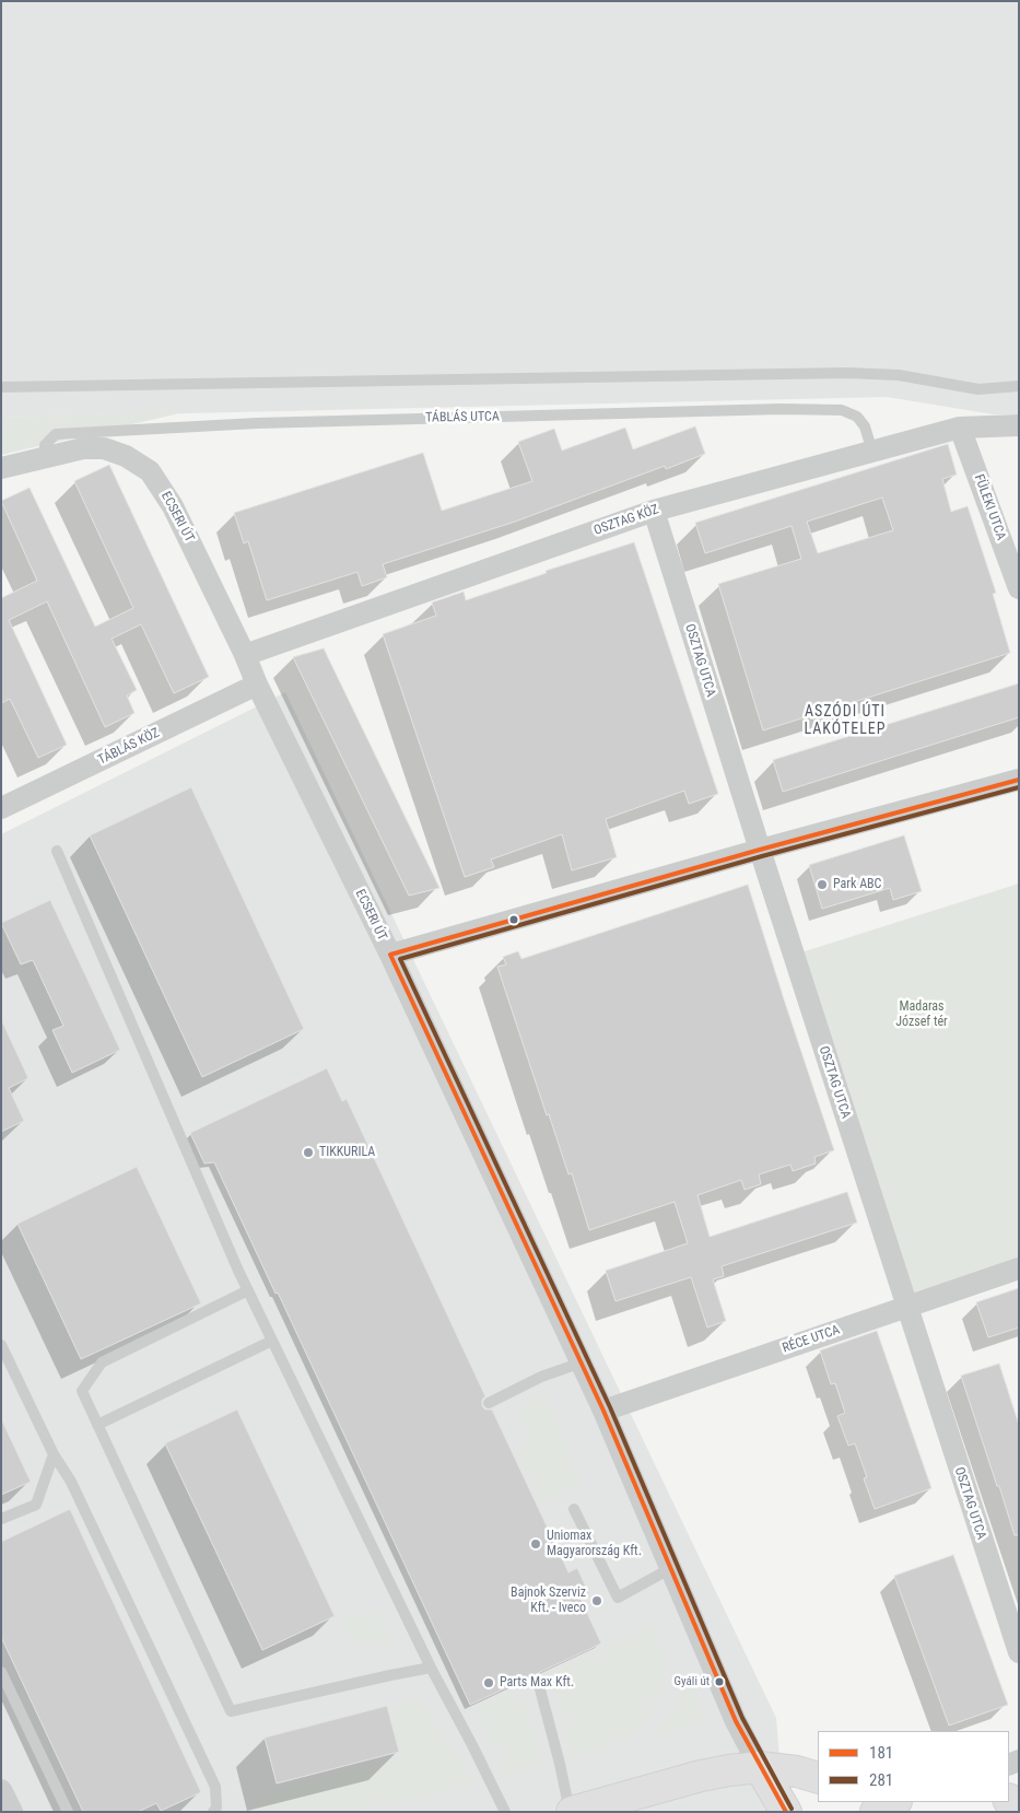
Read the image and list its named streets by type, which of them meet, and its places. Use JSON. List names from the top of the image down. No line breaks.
{"streets":{"street":["FÜLEKI UTCA","ECSERI ÚT","OSZTAG KÖZ","OSZTAG UTCA","TÁBLÁS KÖZ","RÉCE UTCA"],"lane":["TÁBLÁS UTCA"]},"crossings":[["TÁBLÁS UTCA","ECSERI ÚT"],["TÁBLÁS UTCA","OSZTAG KÖZ"],["FÜLEKI UTCA","OSZTAG KÖZ"],["ECSERI ÚT","OSZTAG KÖZ"],["ECSERI ÚT","TÁBLÁS KÖZ"],["ECSERI ÚT","RÉCE UTCA"],["OSZTAG KÖZ","OSZTAG UTCA"],["OSZTAG UTCA","RÉCE UTCA"]],"districts":["ASZÓDI ÚTI LAKÓTELEP"],"parks":["Madaras József tér"],"places":["Park ABC","TIKKURILA","Uniomax Magyarország Kft.","Bajnok Szerviz Kft. - Iveco","Gyáli út","Parts Max Kft."],"lines":["transit line 181","transit line 281"],"legend":["181","281"]}
